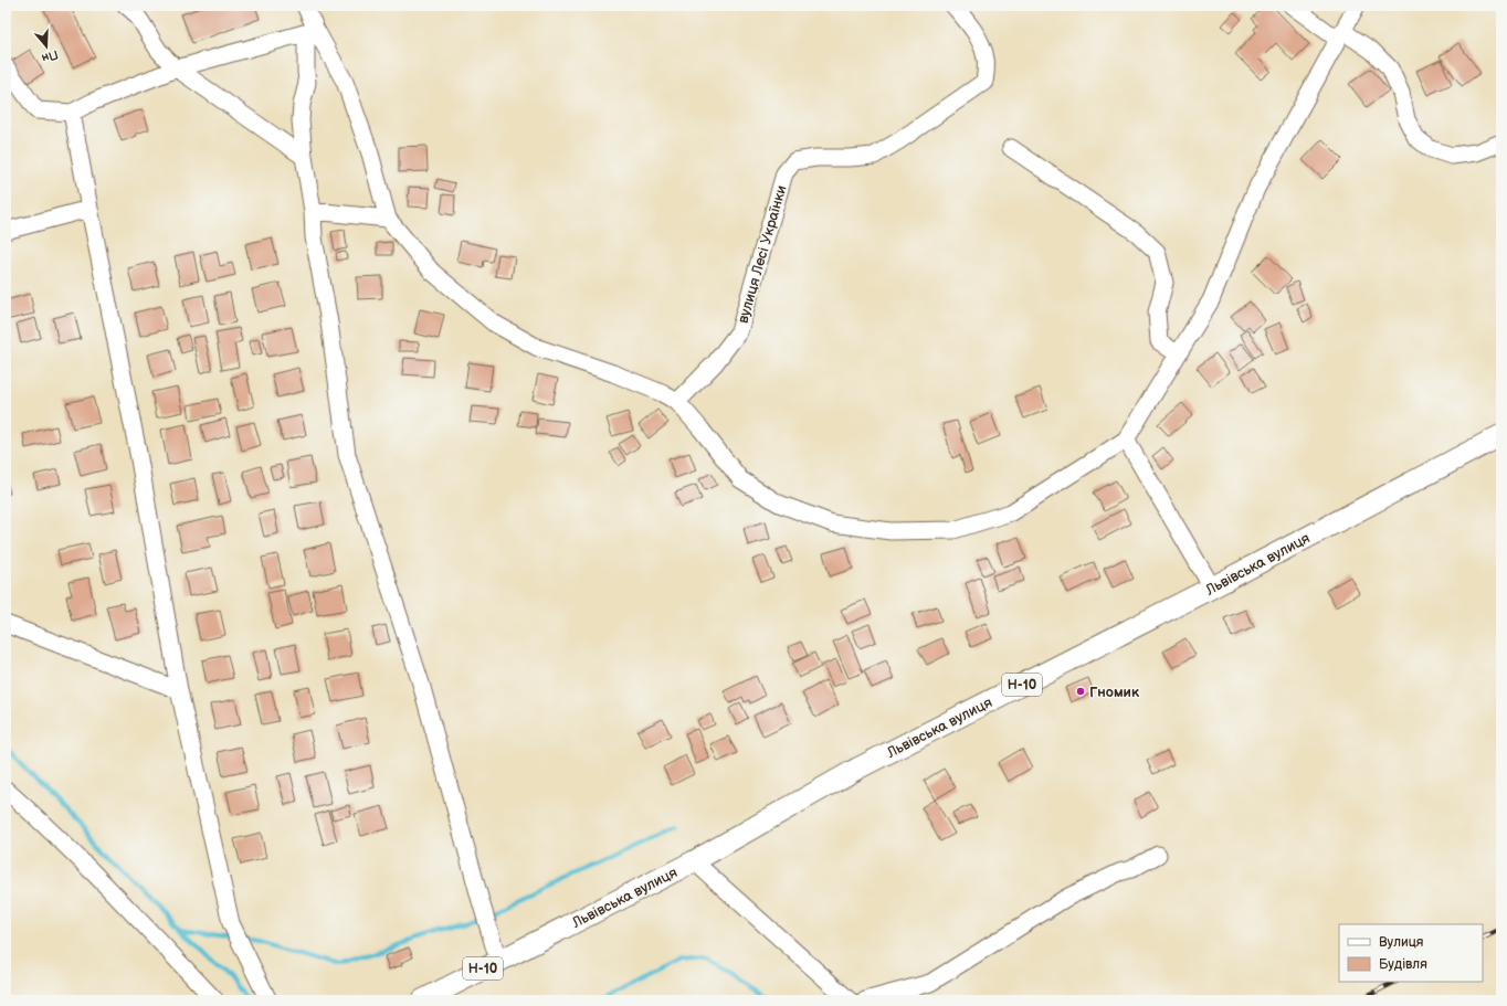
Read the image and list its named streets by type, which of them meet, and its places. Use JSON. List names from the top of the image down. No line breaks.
{"streets":{"main road":["Львівська вулиця","Н-10"],"street":["вулиця Лесі Українки"]},"crossings":[["Львівська вулиця","Н-10"]],"places":["Гномик"],"legend":["Вулиця","Будівля"],"north":"bottom"}
